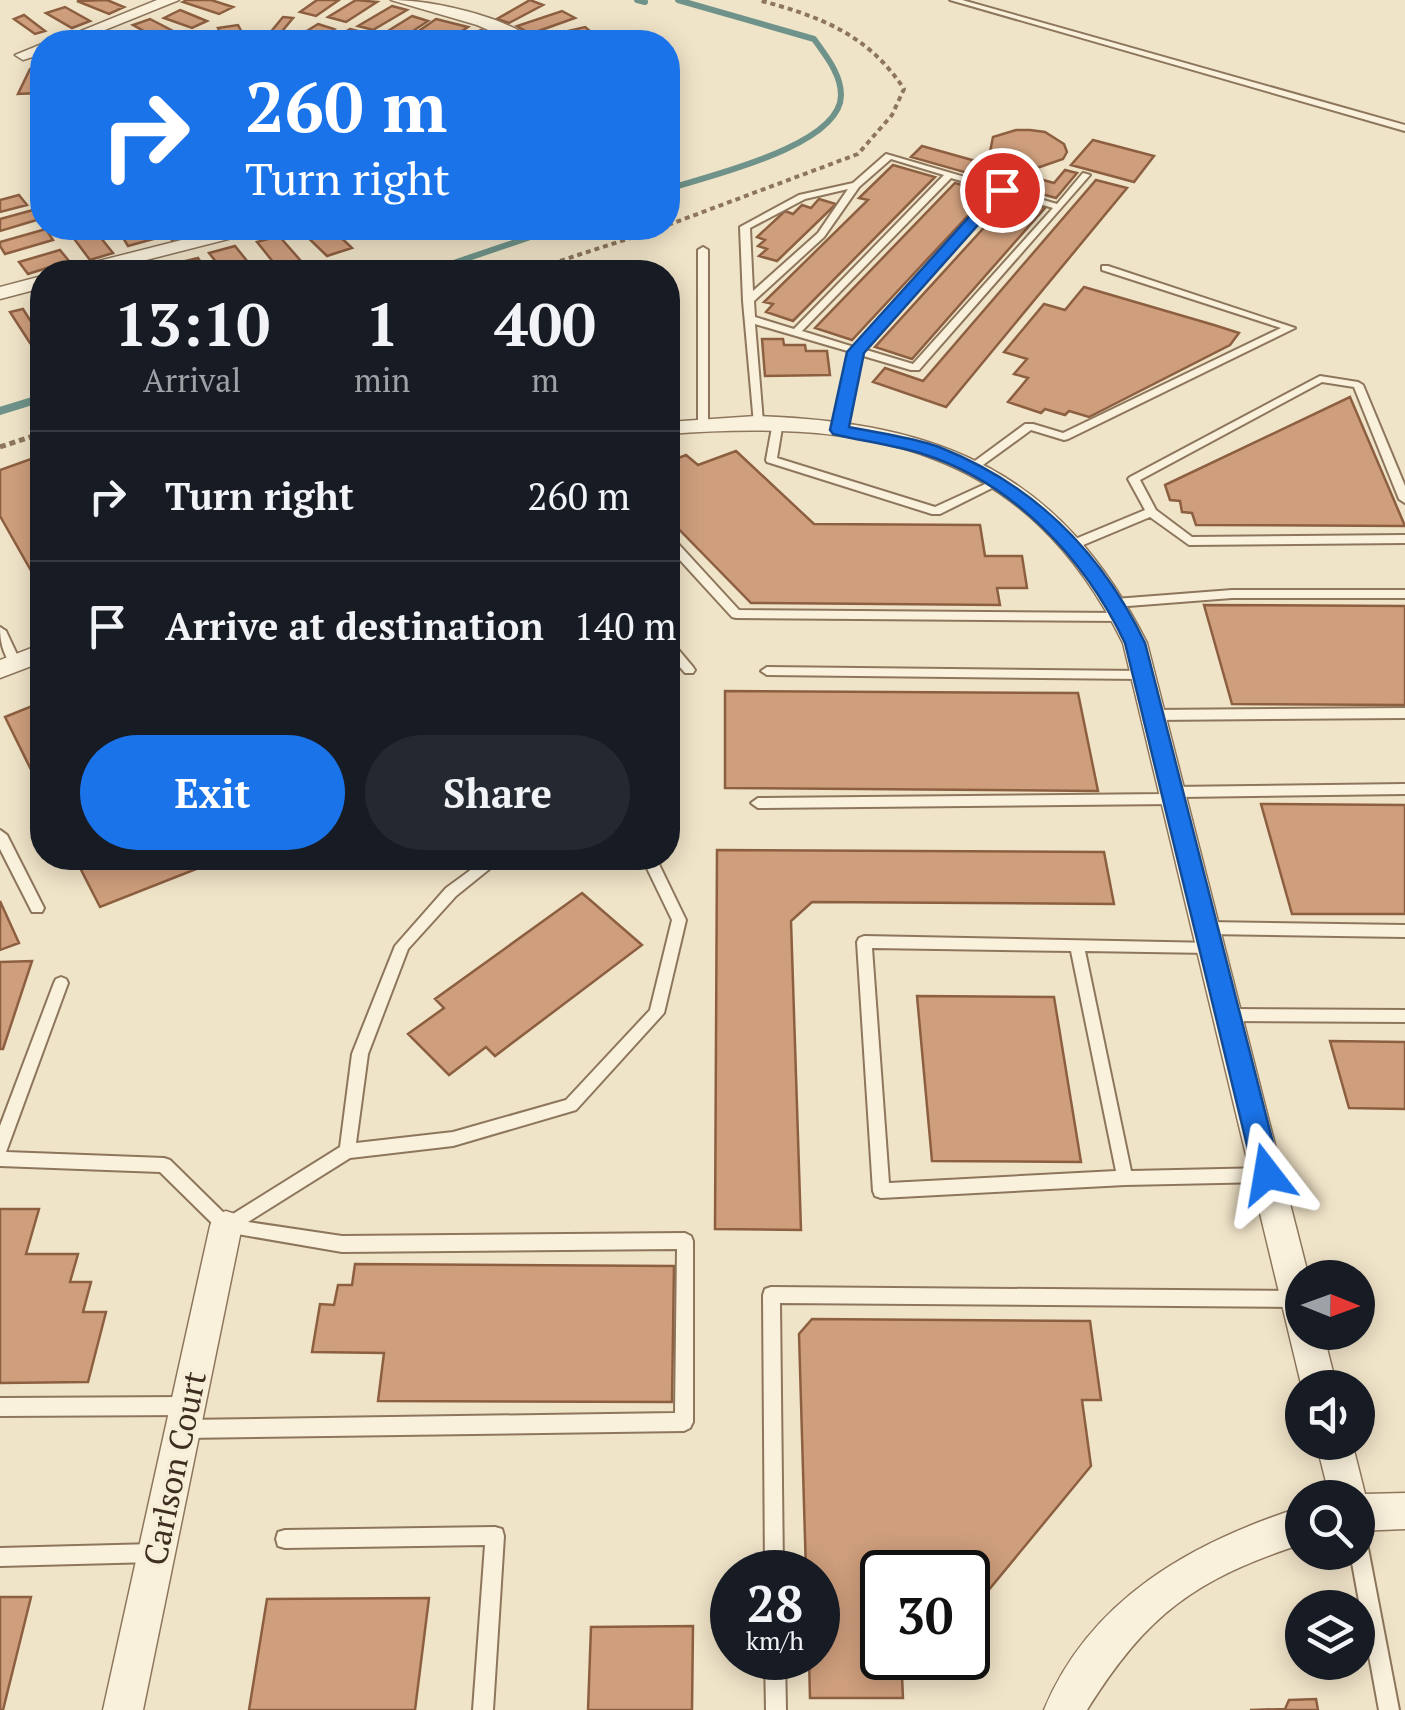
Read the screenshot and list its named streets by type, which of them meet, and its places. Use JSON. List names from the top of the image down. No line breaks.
{"streets":{"street":["Carlson Court"]},"north":"right","page":{"turn":["260 m","Turn right"],"eta":["13:10","Arrival","1","min","400","m"],"list":[{"name":"Turn right","value":"260 m"},{"name":"Arrive at destination","value":"140 m"}],"buttons":["Exit","Share"],"speed":"28 km/h","limit":"30"}}
